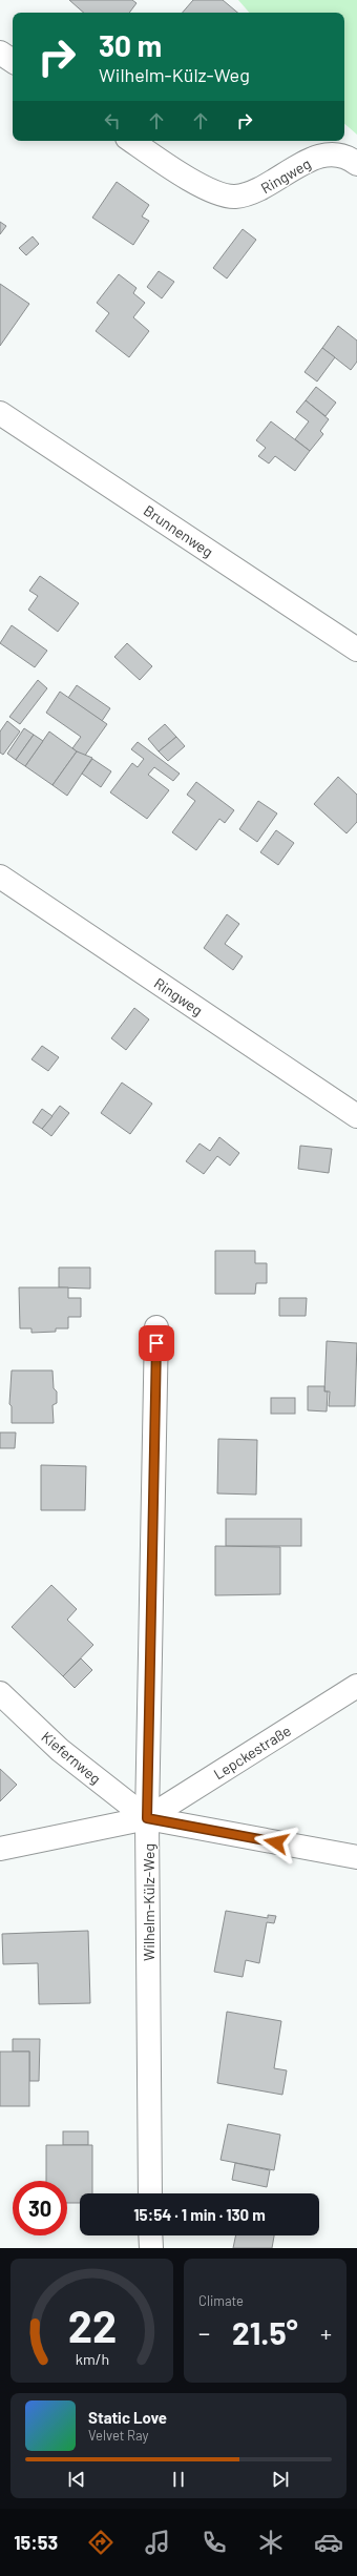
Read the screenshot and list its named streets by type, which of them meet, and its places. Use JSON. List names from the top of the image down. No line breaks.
{"streets":{"street":["Ringweg","Brunnenweg","Lepckestraße","Kiefernweg","Wilhelm-Külz-Weg"]},"crossings":[["Lepckestraße","Kiefernweg"],["Lepckestraße","Wilhelm-Külz-Weg"],["Kiefernweg","Wilhelm-Külz-Weg"]],"page":{"turn":["30 m","Wilhelm-Külz-Weg"],"limit":"30","trip":"15:54 · 1 min · 130 m","tile":"Climate","heat":["−","21.5°","+"],"song":["Static Love","Velvet Ray"],"tabs":"15:53","gauge":["22","km/h"]}}
